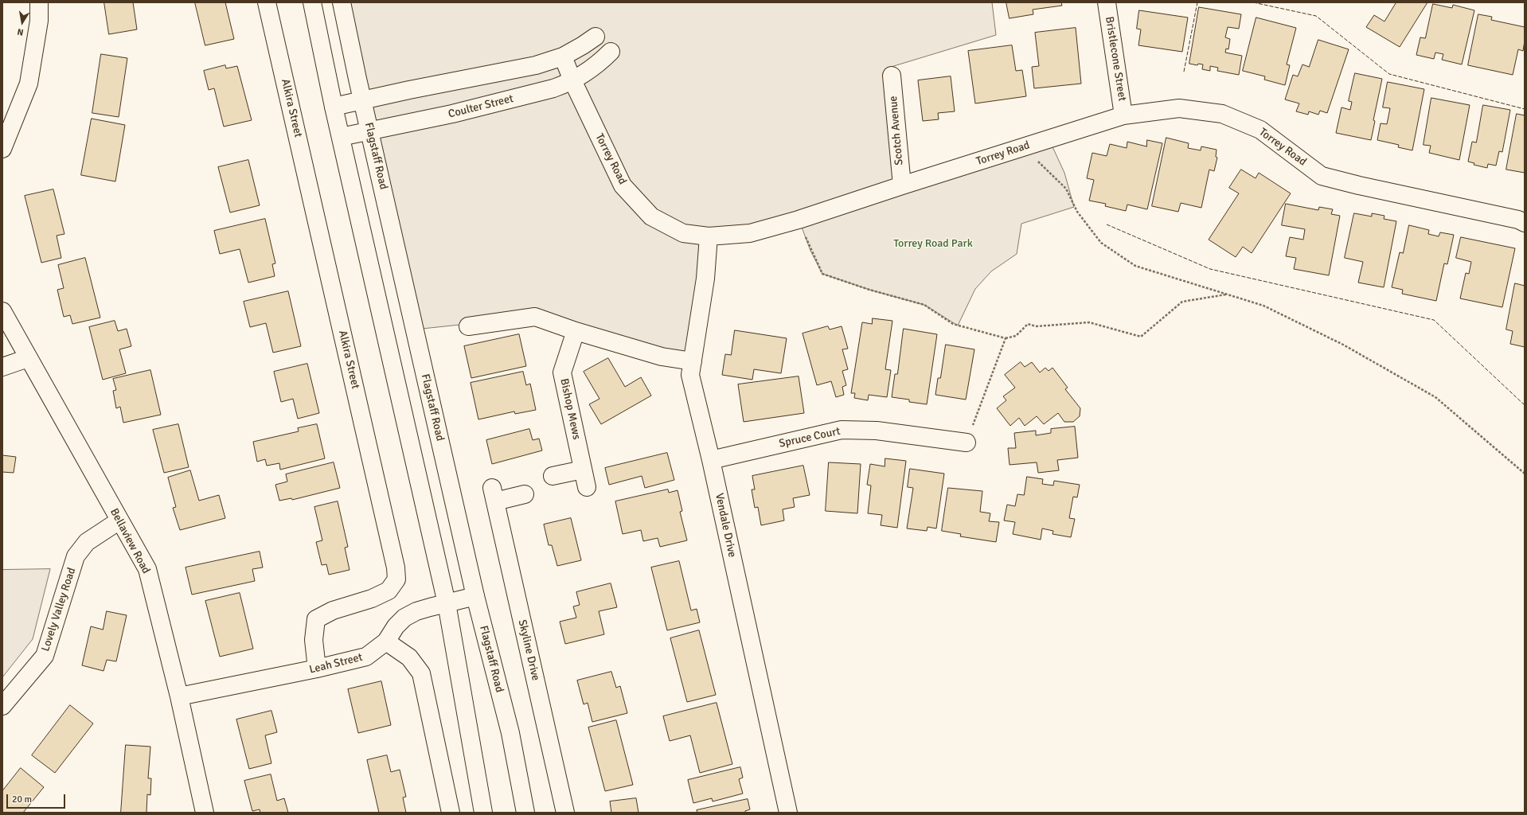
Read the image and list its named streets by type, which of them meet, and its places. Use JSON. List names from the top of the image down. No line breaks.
{"streets":{"street":["Bristlecone Street","Coulter Street","Alkira Street","Scotch Avenue","Torrey Road","Flagstaff Road","Bishop Mews","Spruce Court","Vendale Drive","Bellaview Road","Lovely Valley Road","Skyline Drive","Leah Street"]},"crossings":[["Bristlecone Street","Torrey Road"],["Coulter Street","Torrey Road"],["Coulter Street","Flagstaff Road"],["Alkira Street","Leah Street"],["Scotch Avenue","Torrey Road"],["Torrey Road","Vendale Drive"],["Flagstaff Road","Leah Street"],["Spruce Court","Vendale Drive"],["Bellaview Road","Lovely Valley Road"],["Bellaview Road","Leah Street"]],"parks":["Torrey Road Park"],"scale_bar":"20 m","north":"bottom"}
